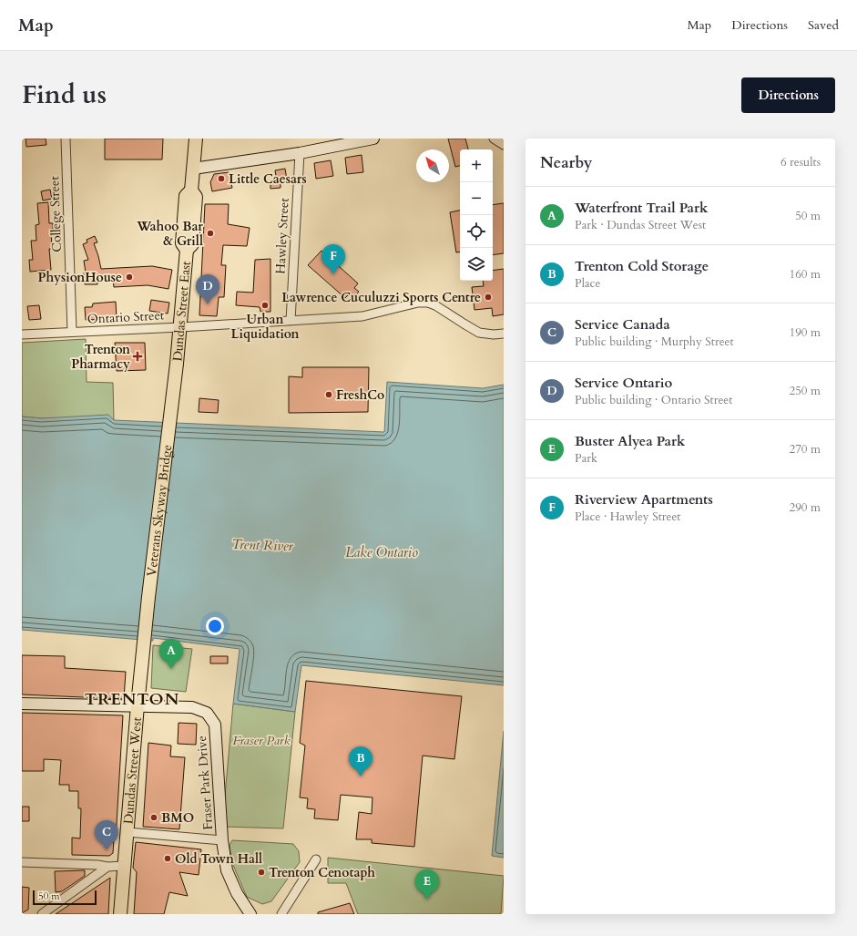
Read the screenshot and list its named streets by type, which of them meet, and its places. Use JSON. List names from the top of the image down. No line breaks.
{"streets":{"main road":["Dundas Street East","Veterans Skyway Bridge","Dundas Street West"],"street":["College Street","Hawley Street","Ontario Street","Fraser Park Drive"]},"crossings":[["College Street","Ontario Street"],["Hawley Street","Ontario Street"],["Dundas Street East","Ontario Street"],["Dundas Street East","Veterans Skyway Bridge"],["Veterans Skyway Bridge","Dundas Street West"],["Dundas Street West","Fraser Park Drive"]],"districts":["TRENTON"],"water":["Trent River","Lake Ontario"],"parks":["Fraser Park"],"places":{"other":["Little Caesars","Wahoo Bar & Grill","PhysionHouse","Lawrence Cuculuzzi Sports Centre","Urban Liquidation","FreshCo","BMO","Old Town Hall","Trenton Cenotaph"],"health":["Trenton Pharmacy"]},"scale_bar":"50 m","north":"top left","page":{"header":"Map","nav":["Map","Directions","Saved"],"title":"Find us","buttons":"Directions","heading":["Nearby","6 results"],"map_buttons":["+","−"],"list":[{"mark":"A","name":"Waterfront Trail Park","note":"Park · Dundas Street West","value":"50 m"},{"mark":"B","name":"Trenton Cold Storage","note":"Place","value":"160 m"},{"mark":"C","name":"Service Canada","note":"Public building · Murphy Street","value":"190 m"},{"mark":"D","name":"Service Ontario","note":"Public building · Ontario Street","value":"250 m"},{"mark":"E","name":"Buster Alyea Park","note":"Park","value":"270 m"},{"mark":"F","name":"Riverview Apartments","note":"Place · Hawley Street","value":"290 m"}],"pins":["F","D","A","B","C","E"],"scale":"50 m"}}
